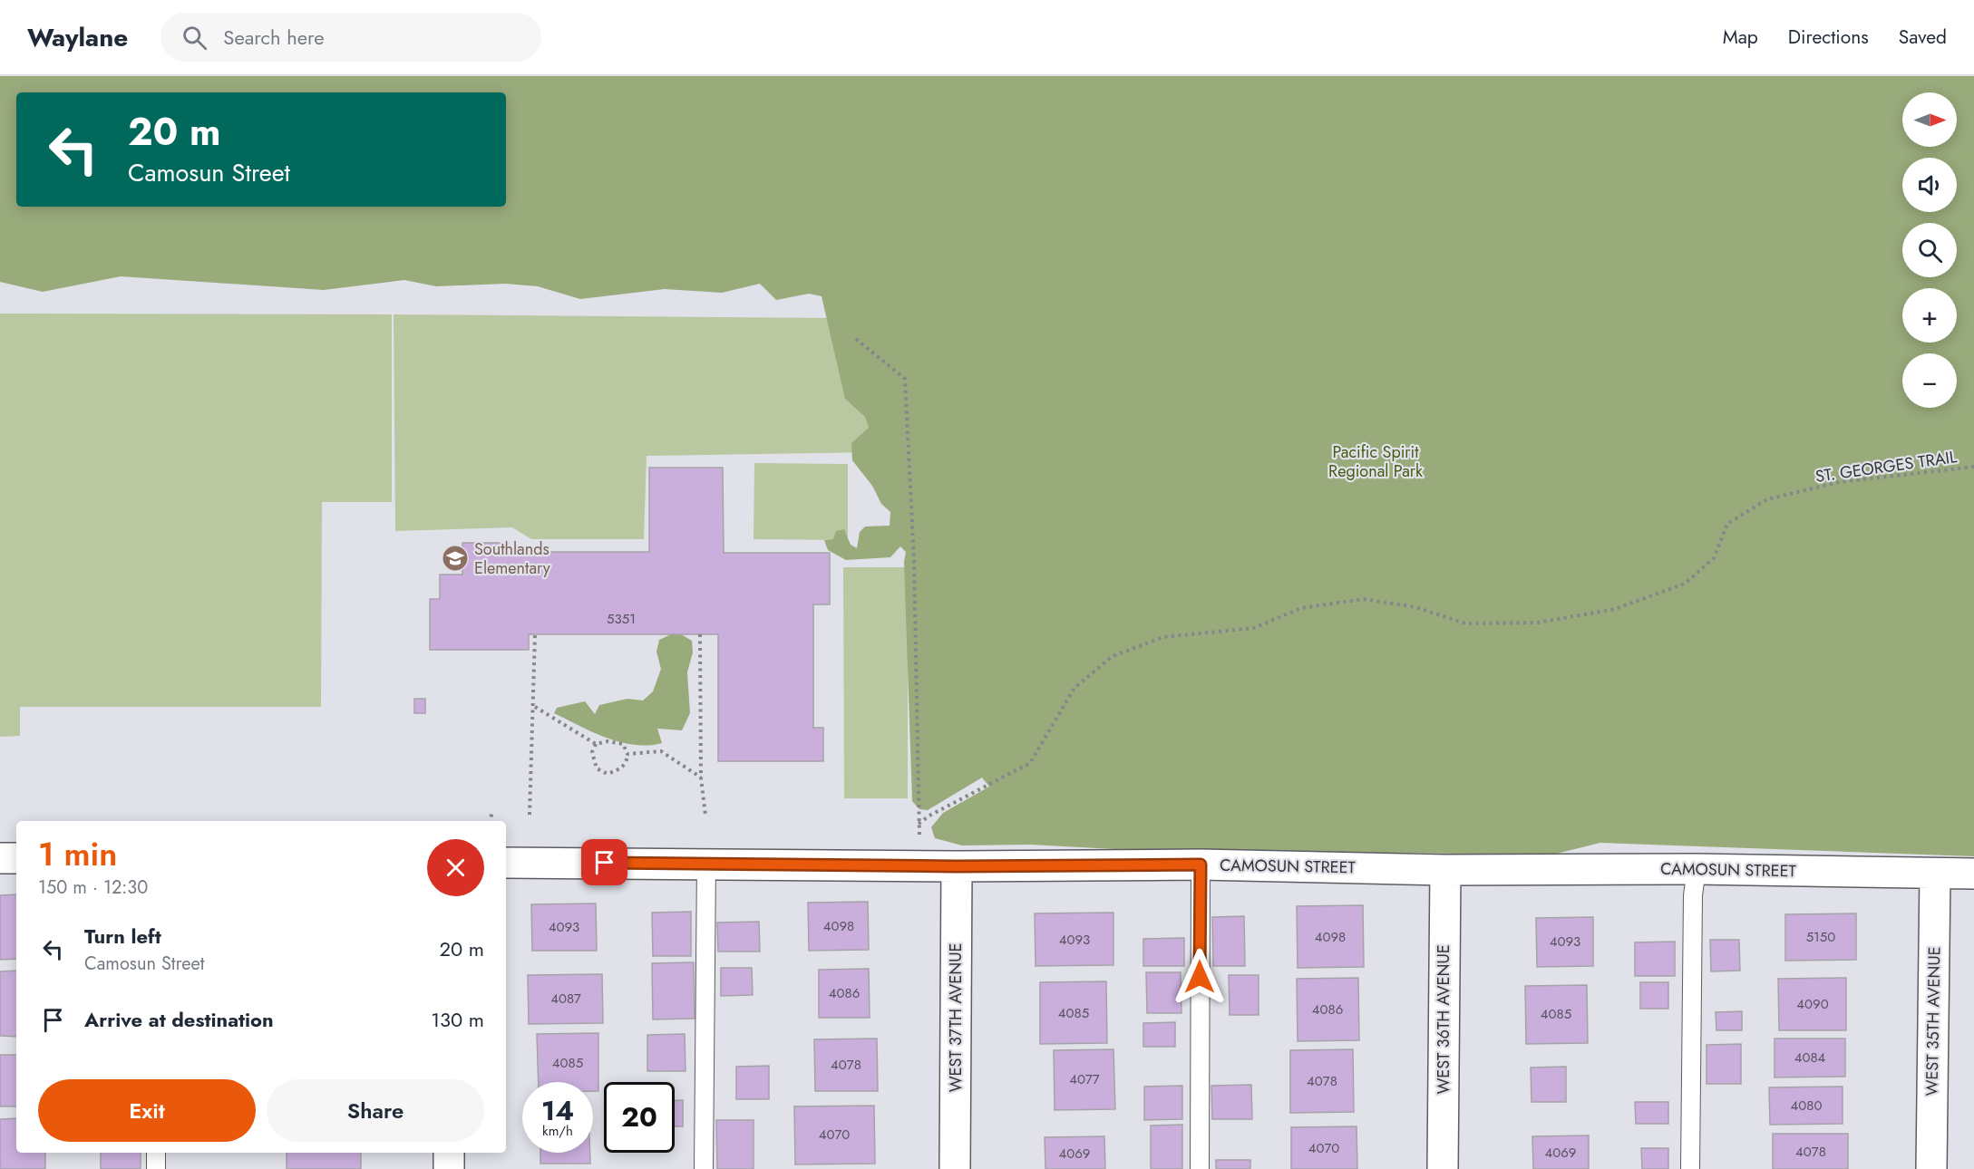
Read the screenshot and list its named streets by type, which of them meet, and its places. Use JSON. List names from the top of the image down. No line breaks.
{"streets":{"street":["CAMOSUN STREET","WEST 37TH AVENUE","WEST 36TH AVENUE","WEST 35TH AVENUE"],"path":["ST. GEORGES TRAIL"]},"crossings":[["CAMOSUN STREET","WEST 37TH AVENUE"],["CAMOSUN STREET","WEST 36TH AVENUE"],["CAMOSUN STREET","WEST 35TH AVENUE"]],"parks":["Pacific Spirit Regional Park"],"places":{"school or university":["Southlands Elementary"]},"house_numbers":["5351","4098","4093","4098","5150","4093","4093","4086","4087","4090","4086","4085","4085","4084","4085","4078","4077","4078","4080","4070","4070","4078","4069","4069"],"north":"right","page":{"header":"Waylane","search":"Search here","nav":["Map","Directions","Saved"],"map_buttons":["+","−"],"turn":["20 m","Camosun Street"],"heading":["1 min","150 m · 12:30"],"list":[{"name":"Turn left","note":"Camosun Street","value":"20 m"},{"name":"Arrive at destination","value":"130 m"}],"buttons":["Exit","Share"],"speed":"14 km/h","limit":"20"}}
